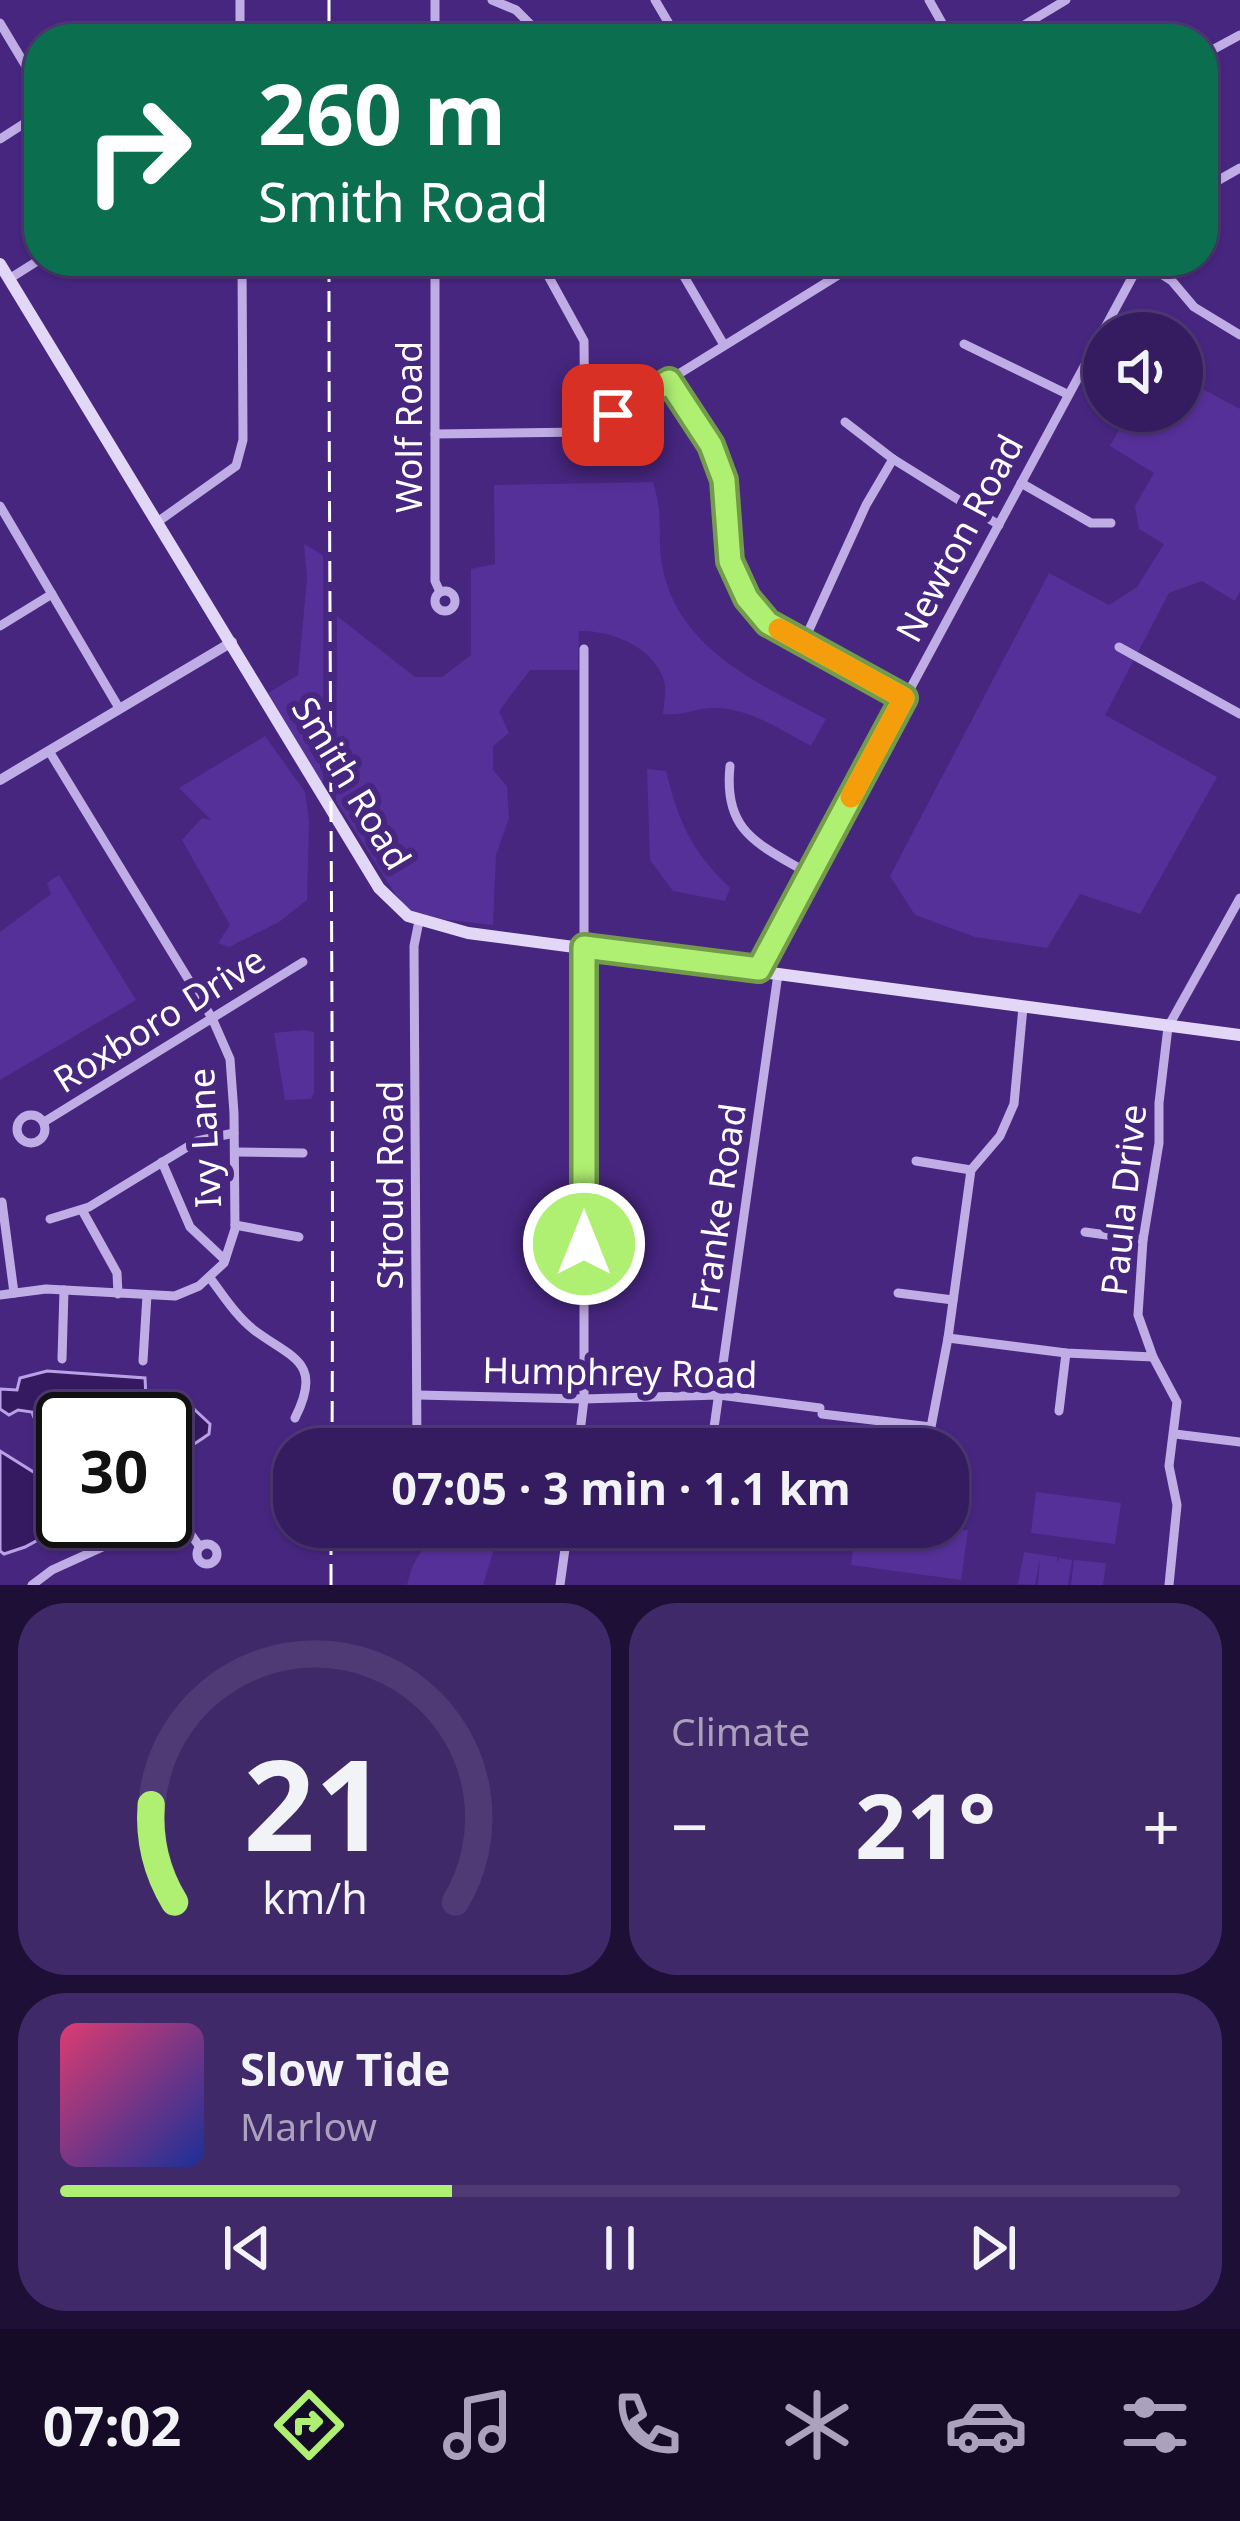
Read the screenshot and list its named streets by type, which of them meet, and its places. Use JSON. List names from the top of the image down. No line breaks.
{"streets":{"main road":["Smith Road"],"street":["Wolf Road","Newton Road","Roxboro Drive","Ivy Lane","Stroud Road","Paula Drive","Franke Road","Humphrey Road"]},"crossings":[["Newton Road","Smith Road"],["Smith Road","Stroud Road"],["Smith Road","Paula Drive"],["Smith Road","Franke Road"],["Roxboro Drive","Ivy Lane"],["Stroud Road","Humphrey Road"],["Franke Road","Humphrey Road"]],"page":{"turn":["260 m","Smith Road"],"limit":"30","trip":"07:05 · 3 min · 1.1 km","tile":"Climate","heat":["−","21°","+"],"song":["Slow Tide","Marlow"],"tabs":"07:02","gauge":["21","km/h"]}}
